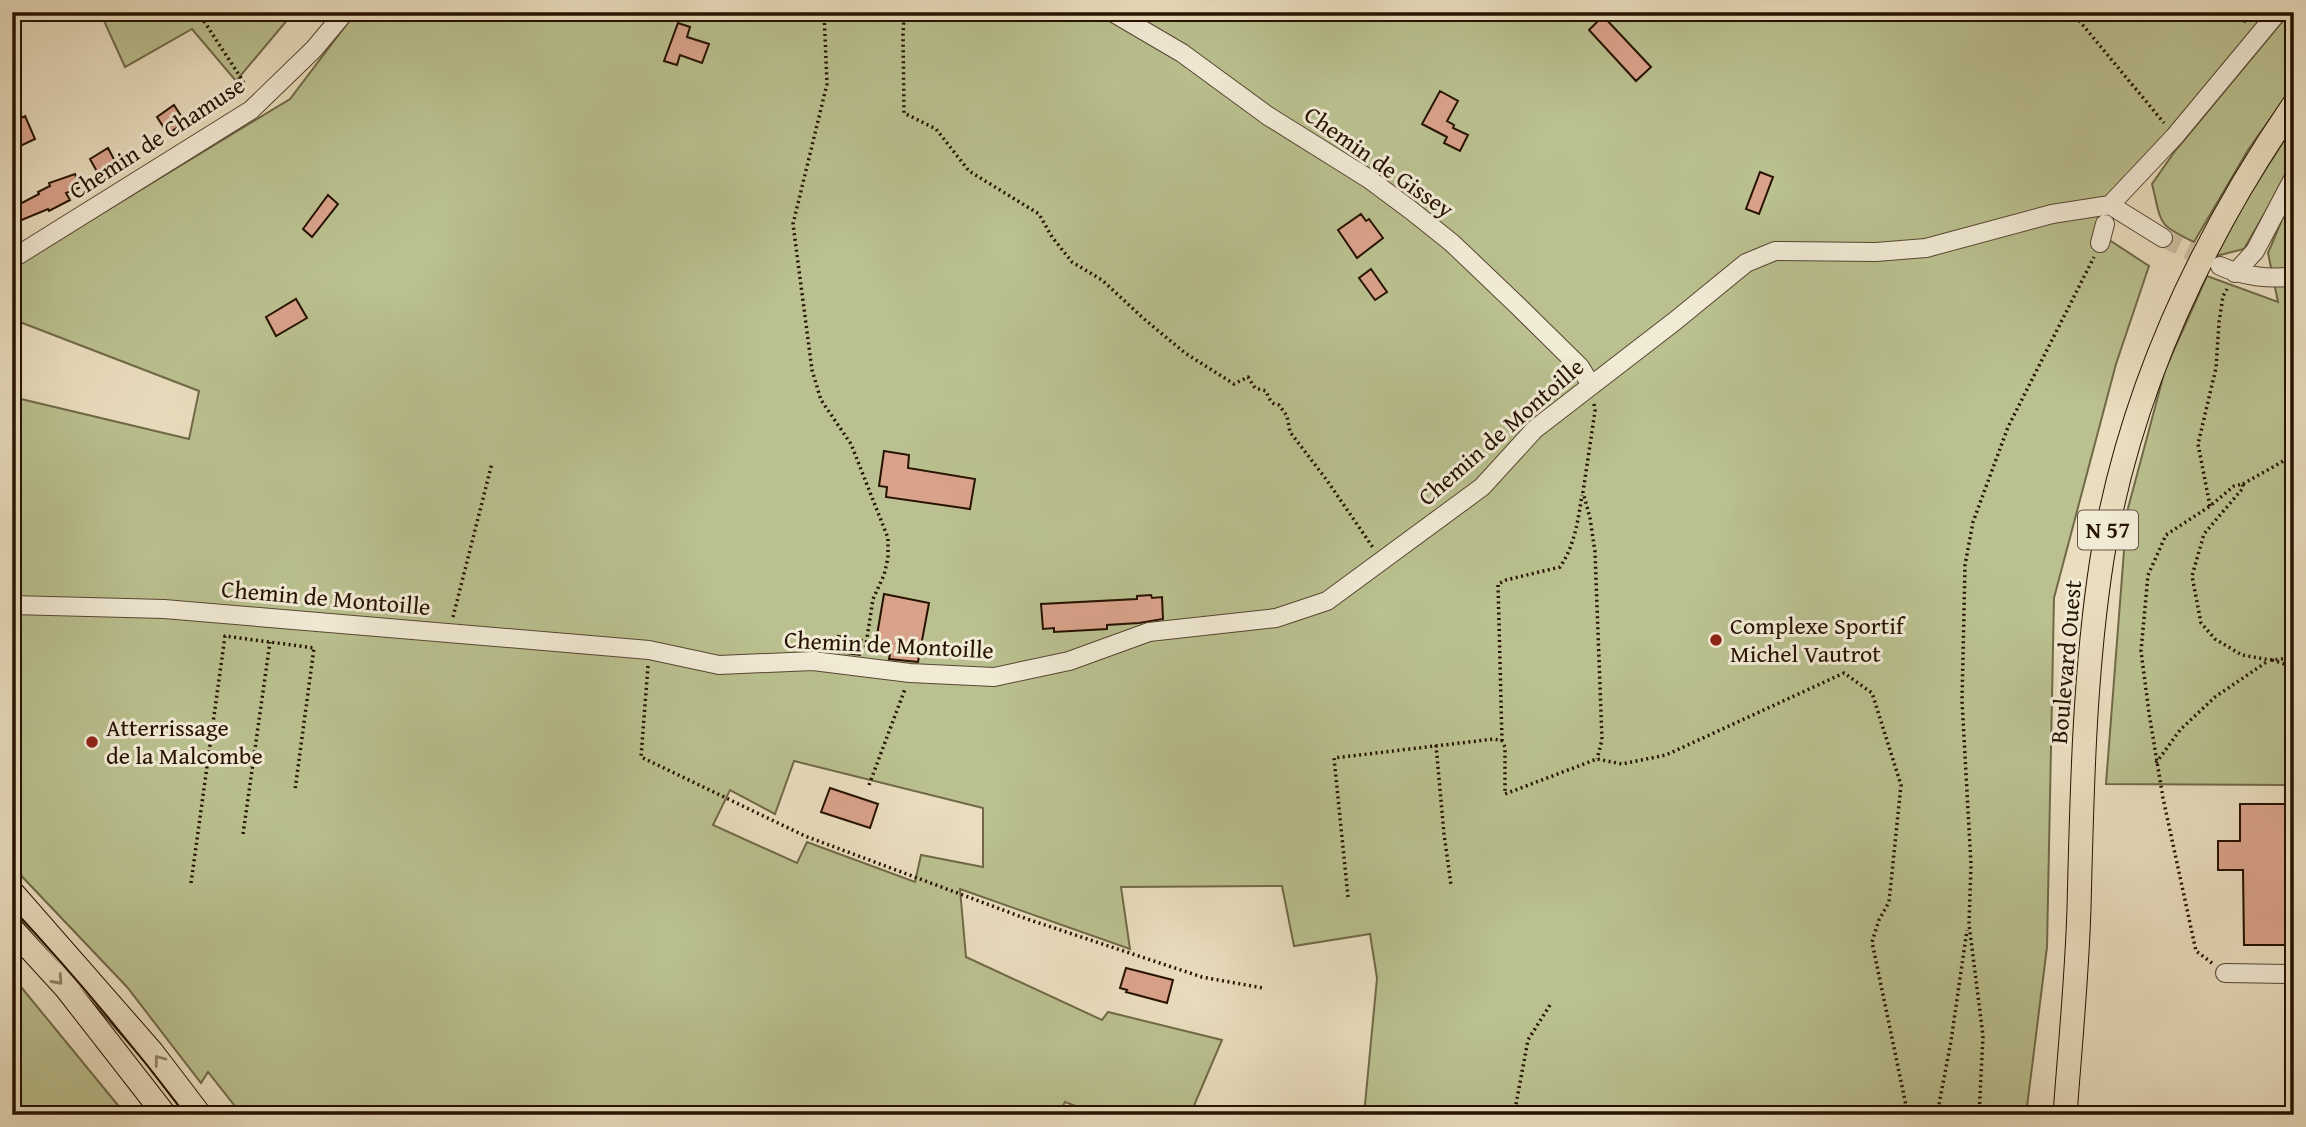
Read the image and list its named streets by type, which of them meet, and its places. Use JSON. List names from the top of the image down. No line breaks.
{"streets":{"main road":["N 57","Boulevard Ouest"],"street":["Chemin de Chamuse","Chemin de Gissey","Chemin de Montoille"]},"crossings":[["Chemin de Gissey","Chemin de Montoille"]],"places":["Complexe Sportif Michel Vautrot","Atterrissage de la Malcombe"]}
